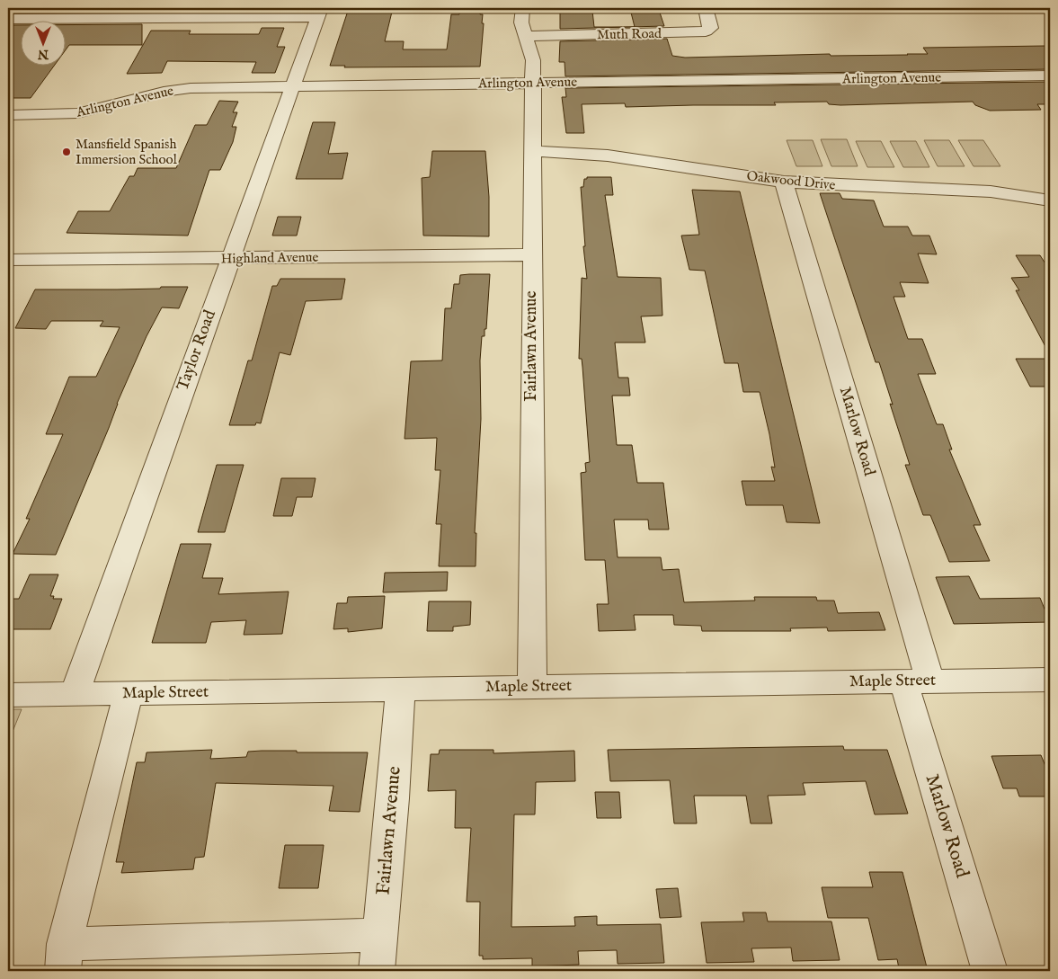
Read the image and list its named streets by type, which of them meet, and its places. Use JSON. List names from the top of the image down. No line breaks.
{"streets":{"street":["Muth Road","Arlington Avenue","Oakwood Drive","Highland Avenue","Fairlawn Avenue","Taylor Road","Marlow Road","Maple Street"]},"crossings":[["Muth Road","Fairlawn Avenue"],["Arlington Avenue","Fairlawn Avenue"],["Arlington Avenue","Taylor Road"],["Oakwood Drive","Fairlawn Avenue"],["Oakwood Drive","Marlow Road"],["Highland Avenue","Fairlawn Avenue"],["Highland Avenue","Taylor Road"],["Fairlawn Avenue","Maple Street"],["Taylor Road","Maple Street"],["Marlow Road","Maple Street"]],"places":["Mansfield Spanish Immersion School"],"north":"bottom"}
